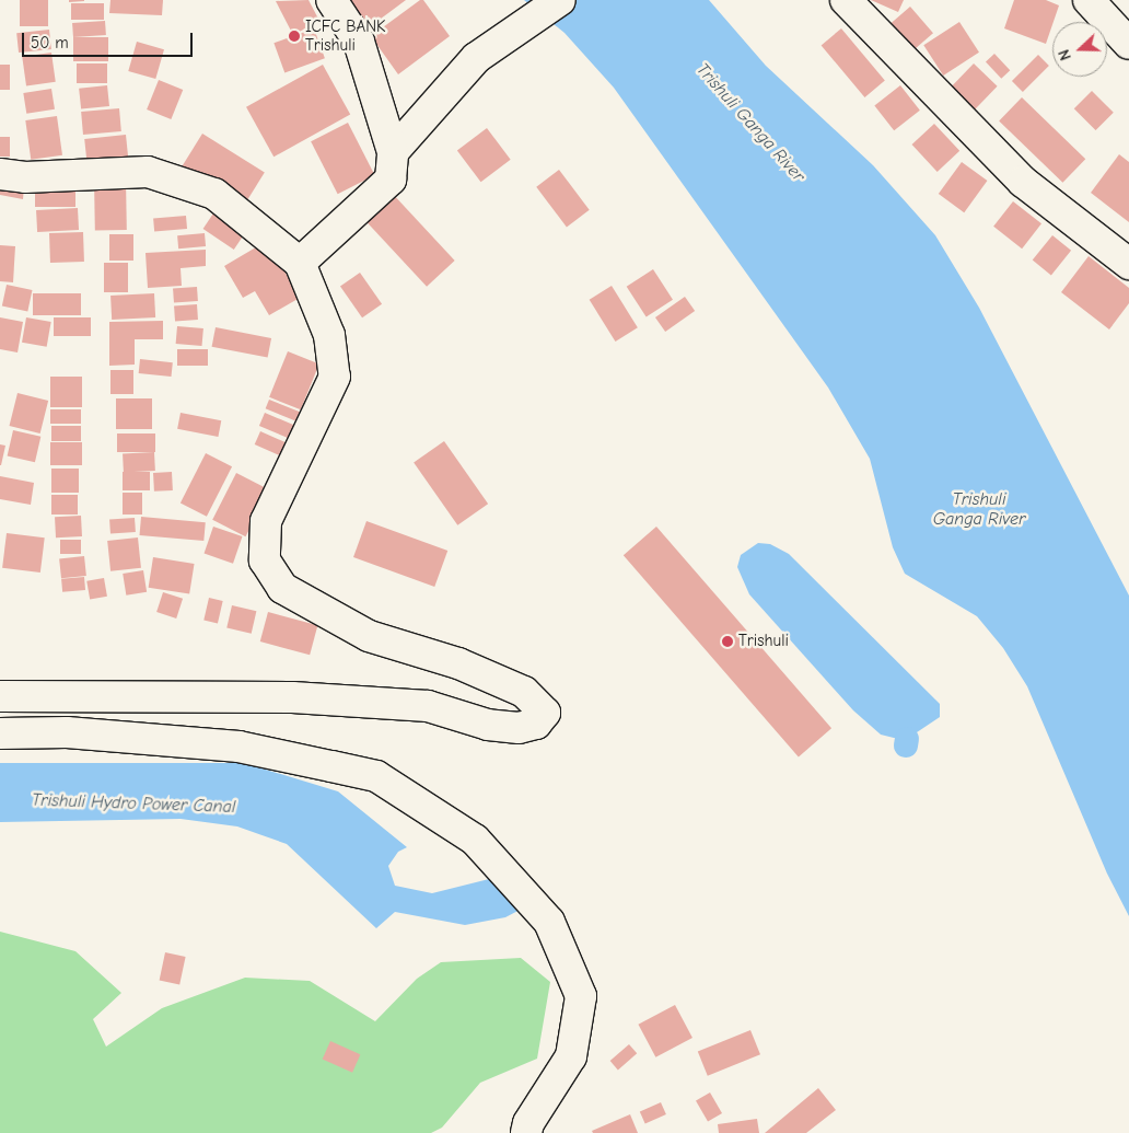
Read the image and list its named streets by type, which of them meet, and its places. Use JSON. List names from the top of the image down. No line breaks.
{"water":["Trishuli Ganga River","Trishuli Hydro Power Canal"],"places":["ICFC BANK Trishuli","Trishuli"],"scale_bar":"50 m","north":"left"}
